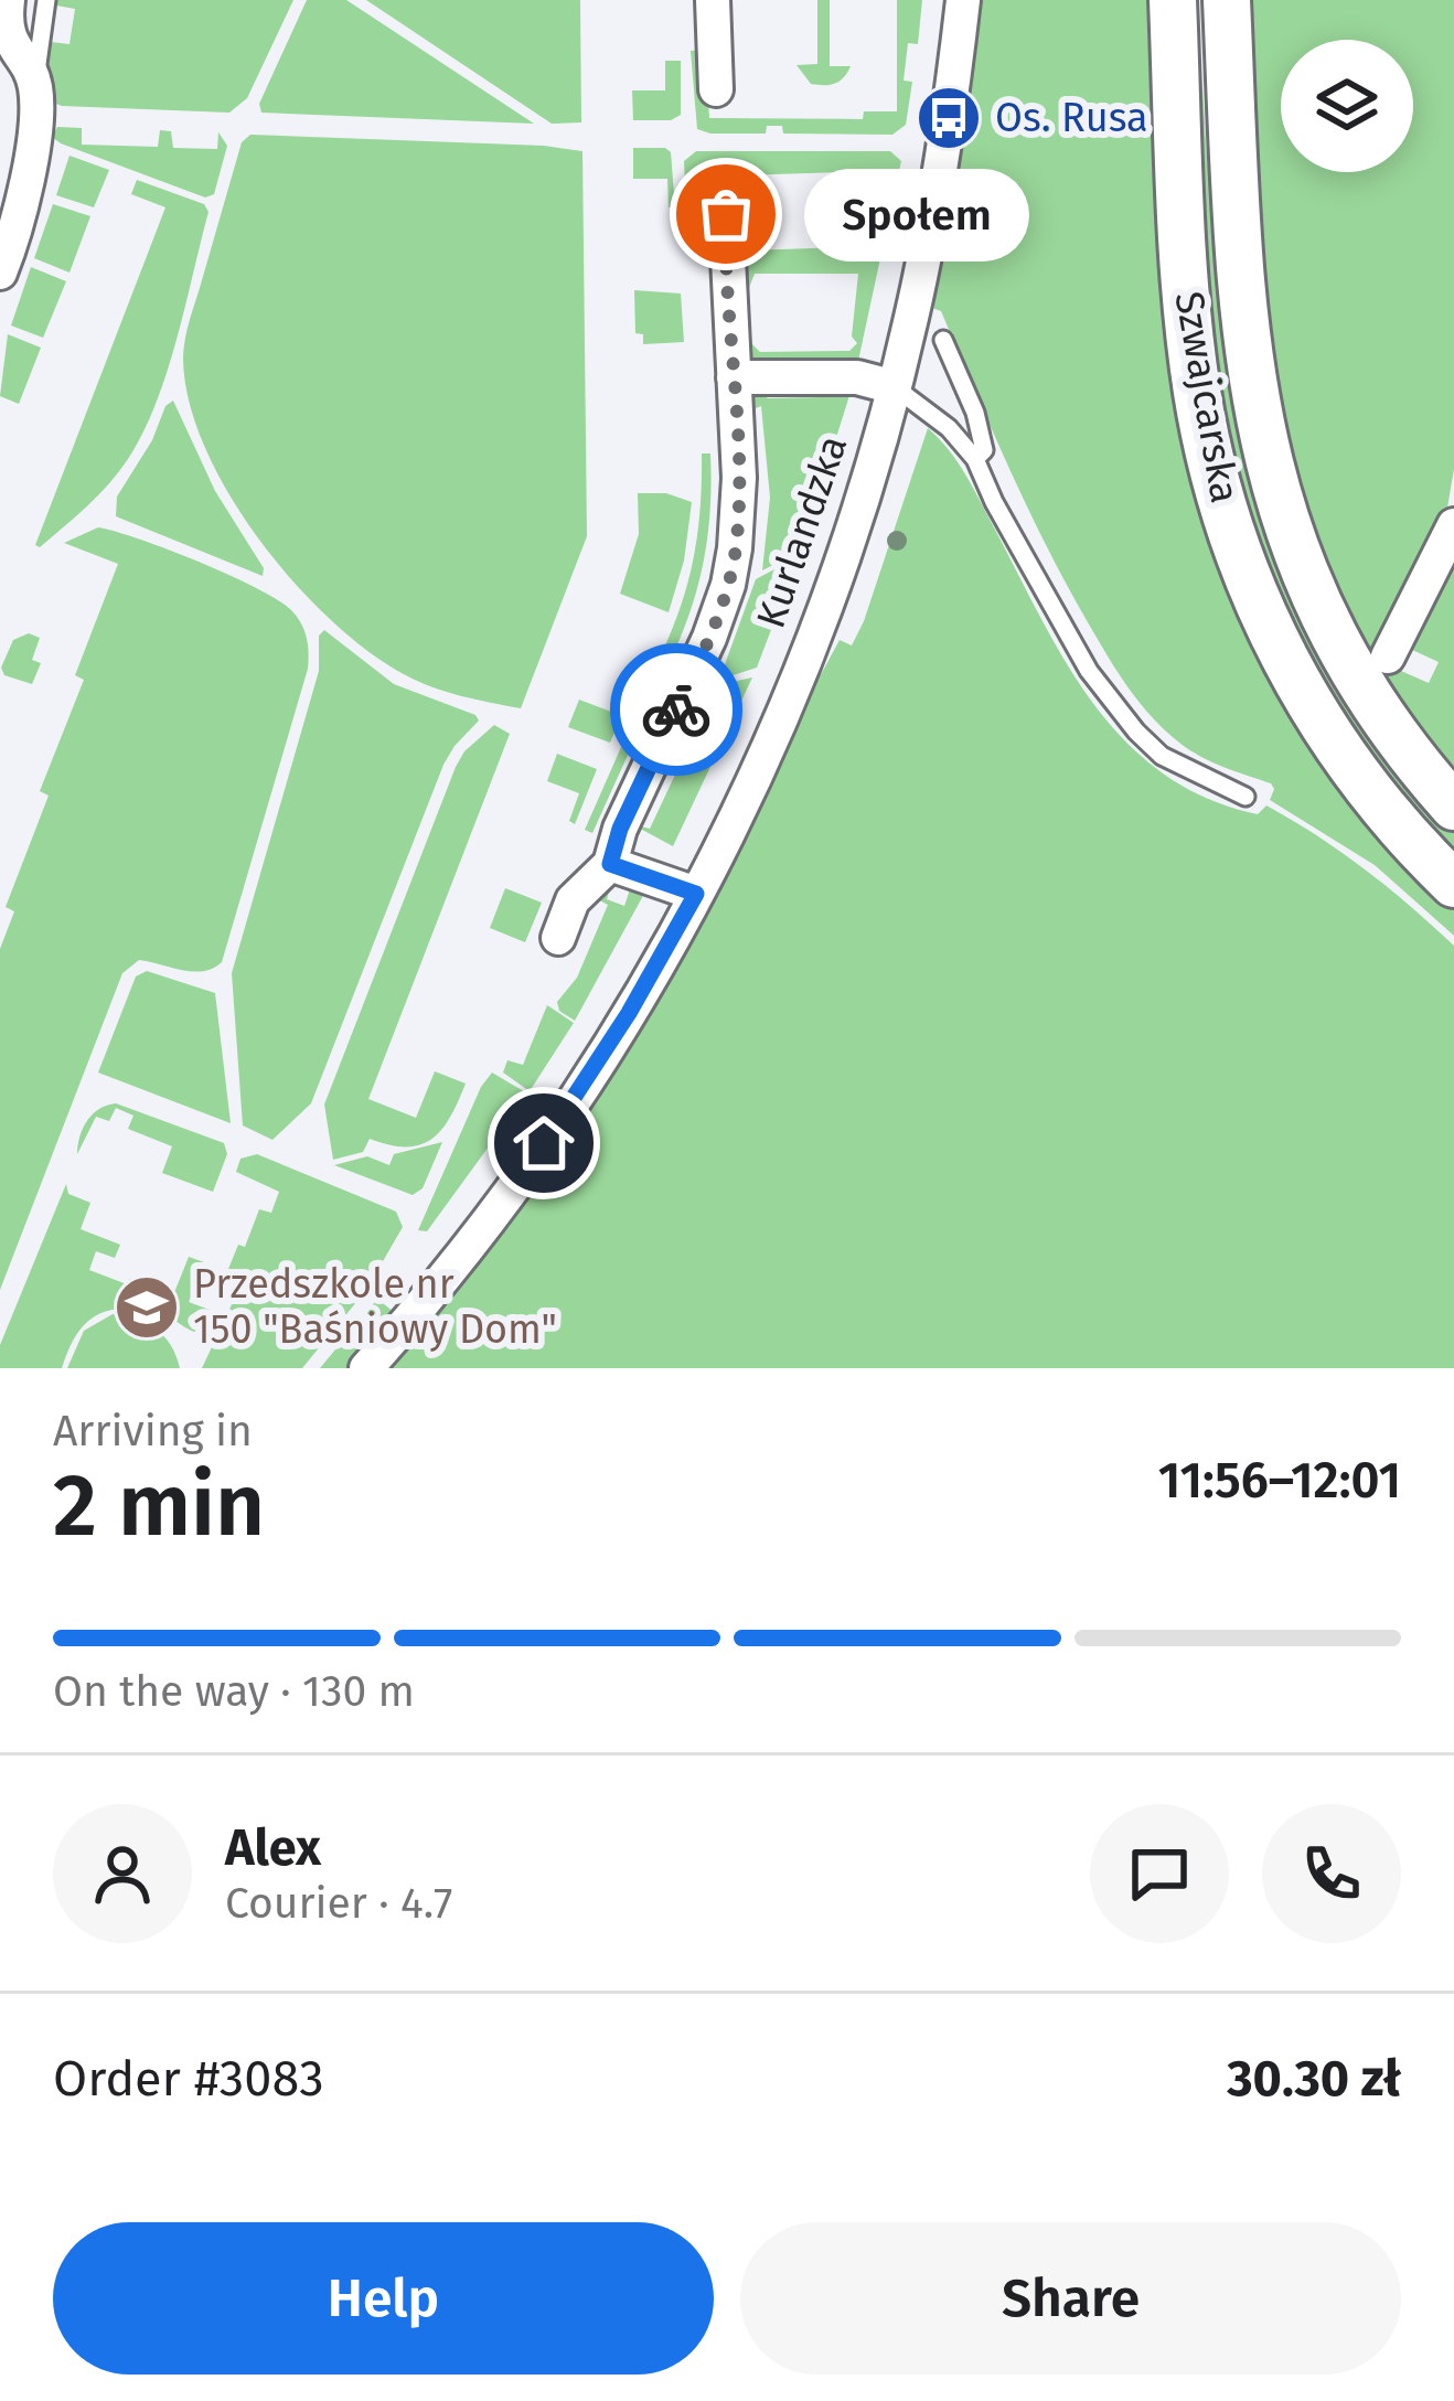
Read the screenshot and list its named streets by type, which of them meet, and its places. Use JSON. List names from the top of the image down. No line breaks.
{"streets":{"street":["Szwajcarska","Kurlandzka"]},"places":{"bus stop":["Os. Rusa"],"other":["Społem"],"school or university":["Przedszkole nr 150 \"Baśniowy Dom\""]},"page":{"bubble":"Społem","heading":["2 min","Arriving in","11:56–12:01"],"panel":["Alex","Courier · 4.7","Order #3083","30.30 zł"],"bar":"On the way · 130 m","buttons":["Help","Share"]}}
